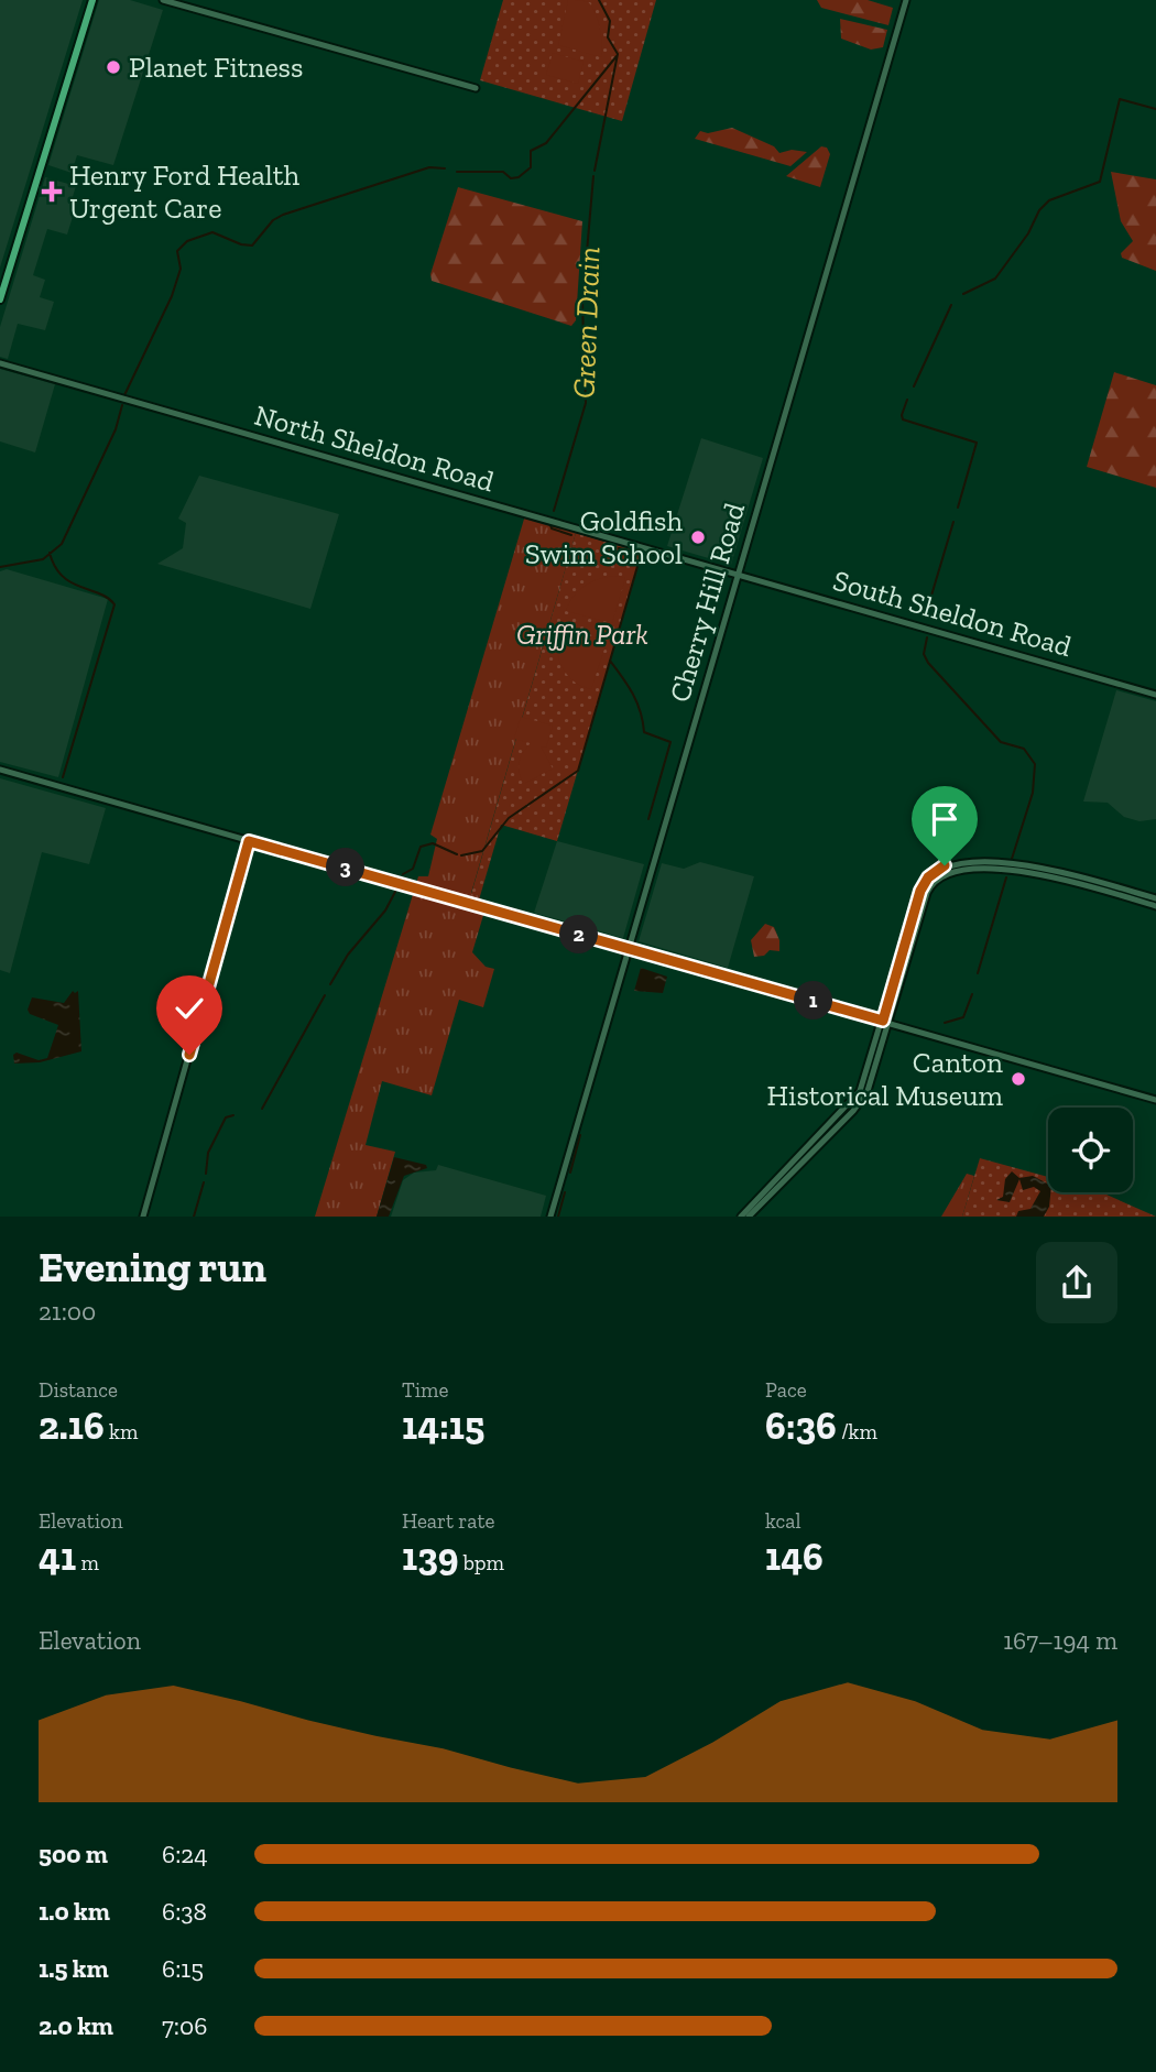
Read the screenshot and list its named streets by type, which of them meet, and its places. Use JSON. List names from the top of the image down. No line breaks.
{"streets":{"street":["North Sheldon Road","Cherry Hill Road","South Sheldon Road"]},"crossings":[["North Sheldon Road","Cherry Hill Road"],["North Sheldon Road","South Sheldon Road"],["Cherry Hill Road","South Sheldon Road"]],"water":["Green Drain"],"parks":["Griffin Park"],"places":{"other":["Planet Fitness","Goldfish Swim School","Canton Historical Museum"],"health":["Henry Ford Health Urgent Care"]},"page":{"pins":["3","2","1"],"heading":["Evening run","21:00"],"stats":[["Distance","2.16 km"],["Time","14:15"],["Pace","6:36 /km"],["Elevation","41 m"],["Heart rate","139 bpm"],["kcal","146"]],"chart":["Elevation","167–194 m"],"list":[{"name":"500 m","note":"6:24"},{"name":"1.0 km","note":"6:38"},{"name":"1.5 km","note":"6:15"},{"name":"2.0 km","note":"7:06"}]}}
